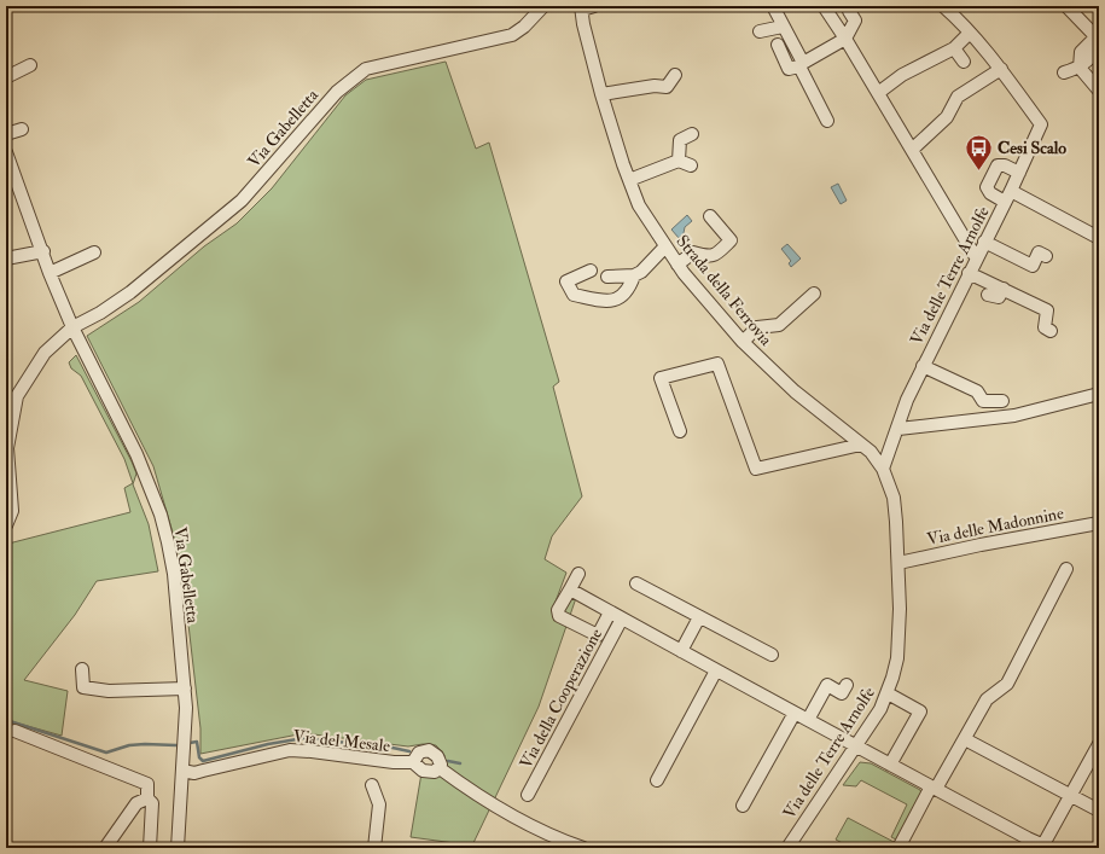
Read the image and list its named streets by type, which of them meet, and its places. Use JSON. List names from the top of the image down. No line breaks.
{"streets":{"street":["Via Gabelletta","Via delle Terre Arnolfe","Strada della Ferrovia","Via delle Madonnine","Via della Cooperazione","Via del Mesale"]},"crossings":[["Via Gabelletta","Via del Mesale"],["Via delle Terre Arnolfe","Strada della Ferrovia"],["Via delle Terre Arnolfe","Via delle Madonnine"],["Via delle Terre Arnolfe","Via della Cooperazione"]],"places":{"bus stop":["Cesi Scalo"]}}
